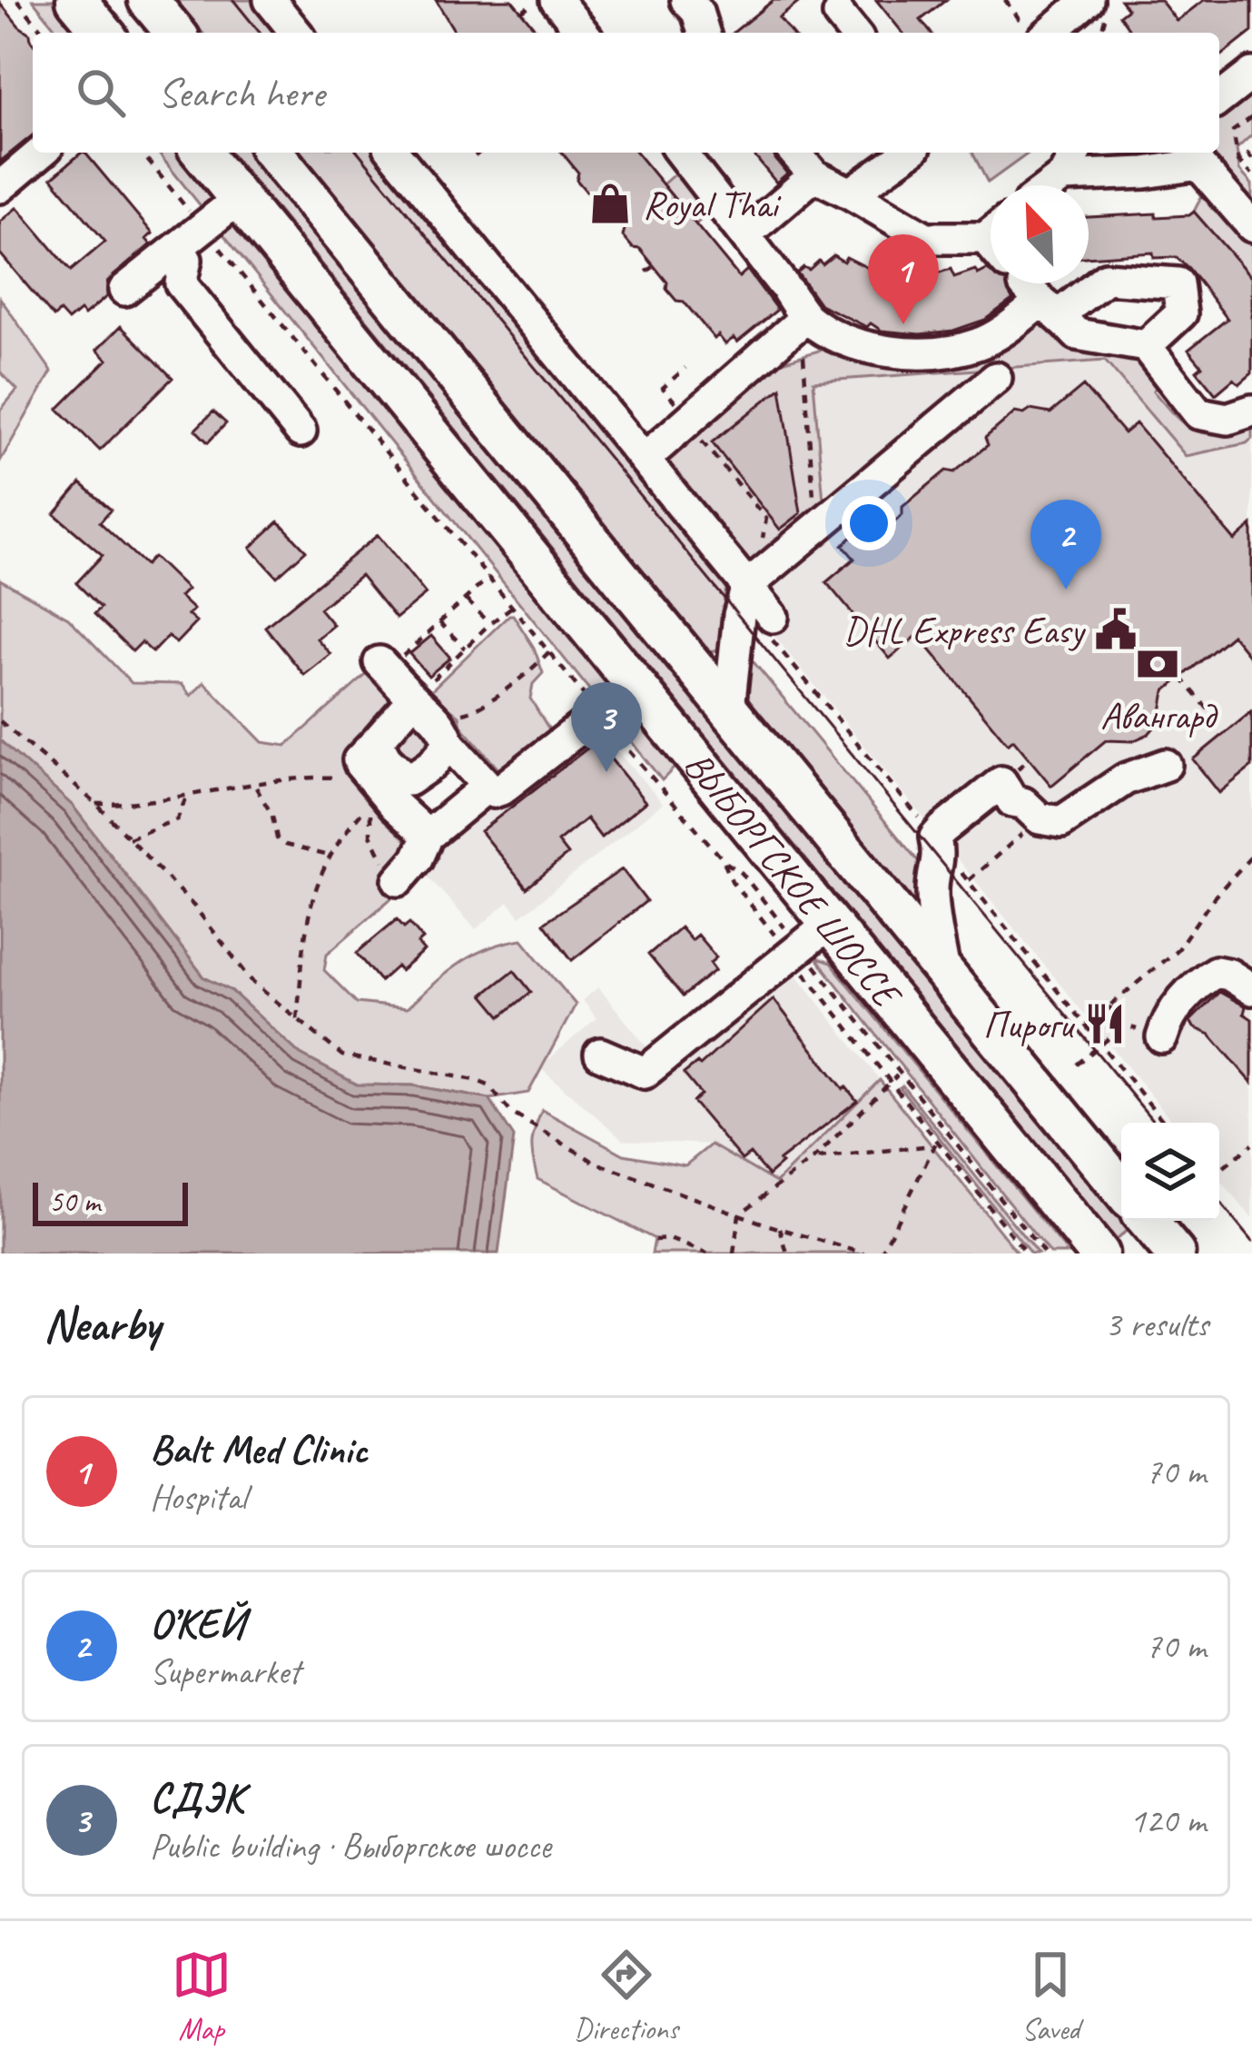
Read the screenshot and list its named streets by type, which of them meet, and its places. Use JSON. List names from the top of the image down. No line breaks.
{"streets":{"main road":["ВЫБОРГСКОЕ ШОССЕ"]},"places":{"shop":["Royal Thai"],"public building":["DHL Express Easy"],"bank":["Авангард"],"restaurant":["Пироги"]},"scale_bar":"50 m","north":"top left","page":{"search":"Search here","pins":["1","2","3"],"scale":"50 m","heading":["Nearby","3 results"],"list":[{"mark":"1","name":"Balt Med Clinic","note":"Hospital","value":"70 m"},{"mark":"2","name":"О’КЕЙ","note":"Supermarket","value":"70 m"},{"mark":"3","name":"СДЭК","note":"Public building · Выборгское шоссе","value":"120 m"}],"nav":["Map","Directions","Saved"]}}
